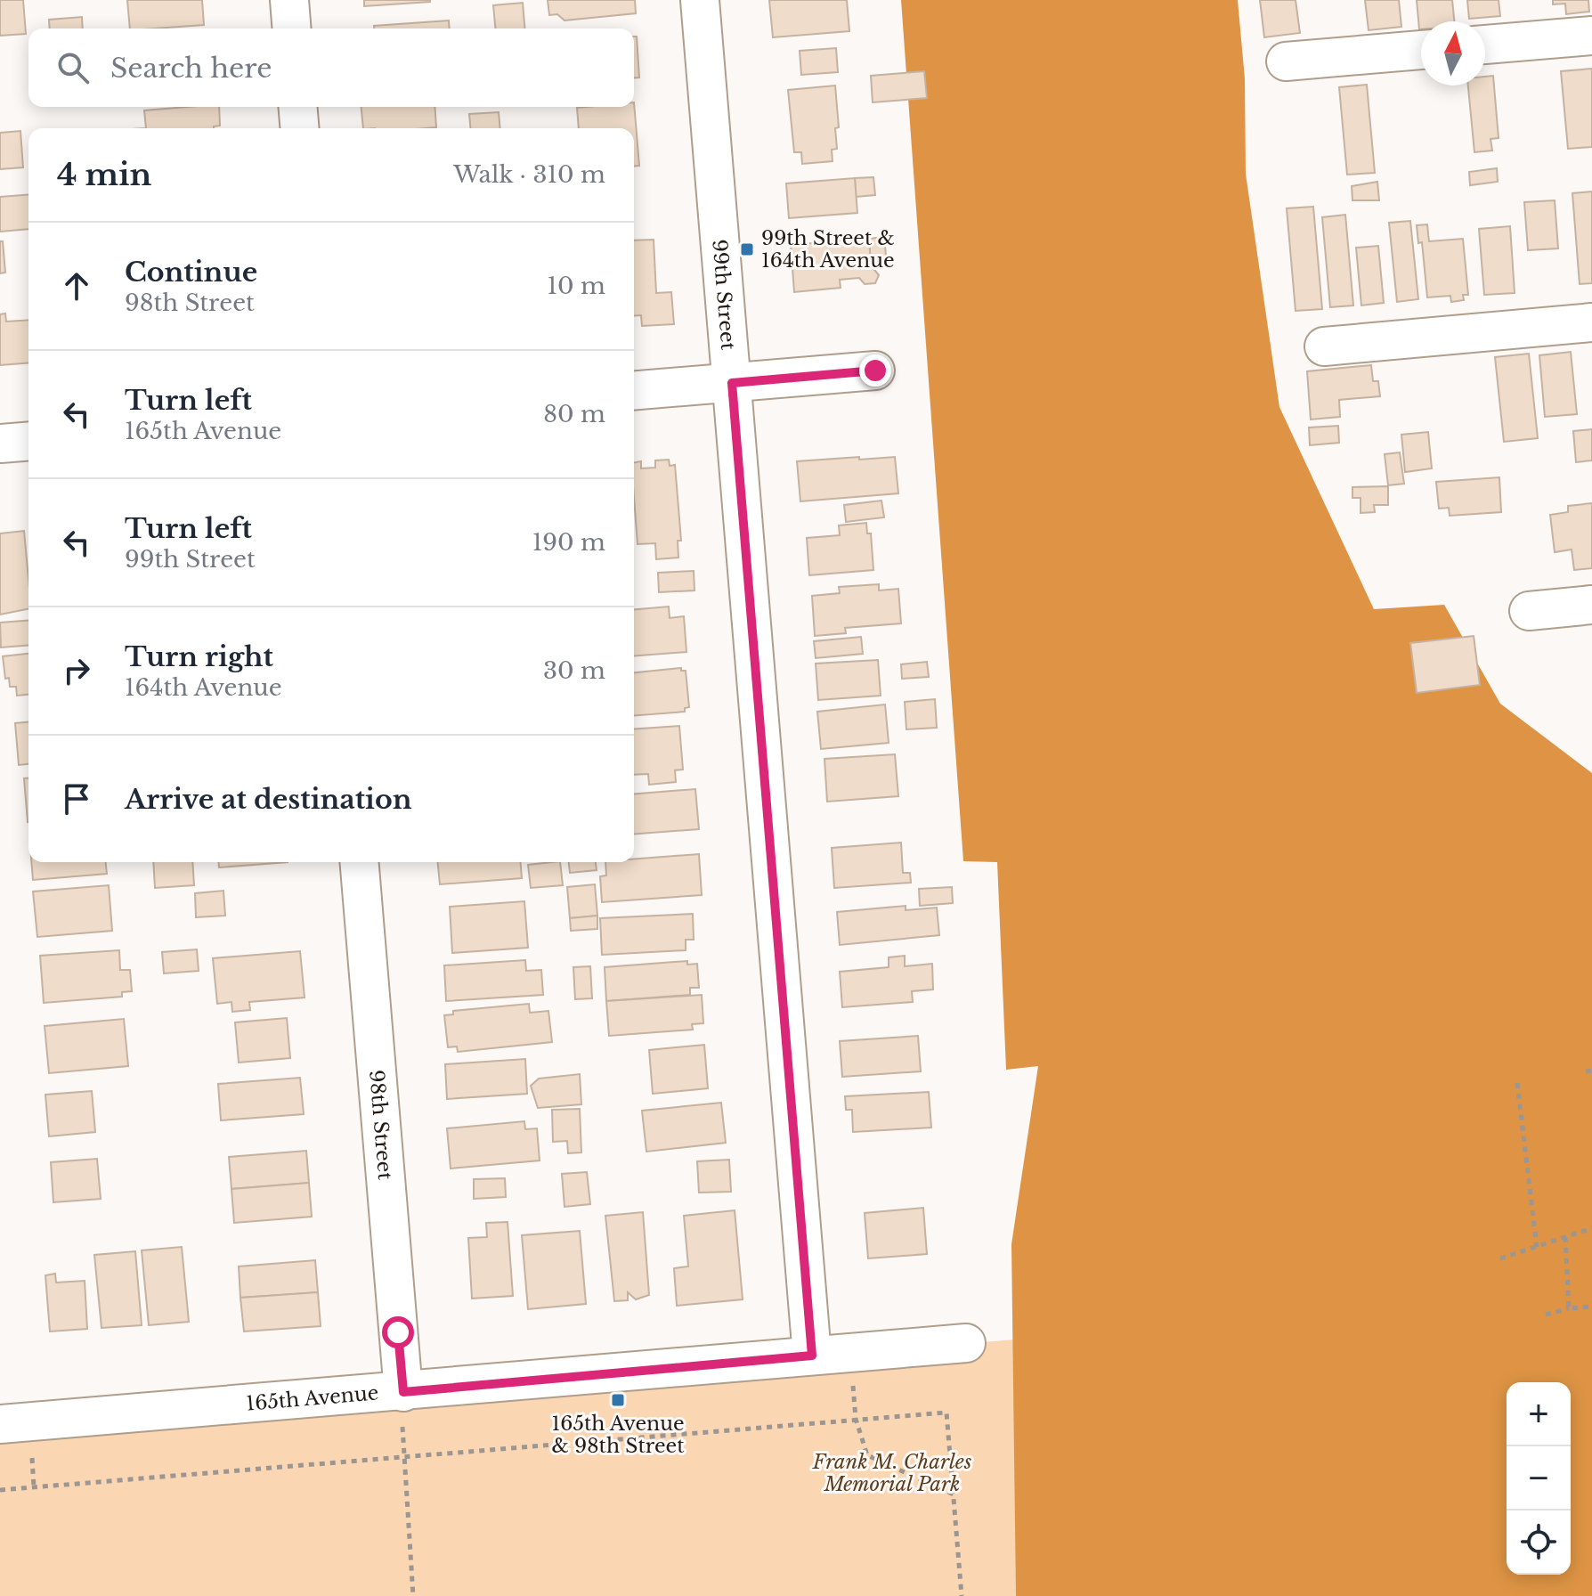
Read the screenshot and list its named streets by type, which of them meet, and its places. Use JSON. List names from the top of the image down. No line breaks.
{"streets":{"street":["99th Street","98th Street","165th Avenue"]},"crossings":[["99th Street","165th Avenue"],["98th Street","165th Avenue"]],"parks":["Frank M. Charles Memorial Park"],"places":{"transit":["99th Street & 164th Avenue","165th Avenue & 98th Street"]},"north":"top","page":{"search":"Search here","heading":["4 min","Walk · 310 m"],"list":[["Continue","98th Street","10 m"],["Turn left","165th Avenue","80 m"],["Turn left","99th Street","190 m"],["Turn right","164th Avenue","30 m"],"Arrive at destination"],"map_buttons":["+","−"]}}
